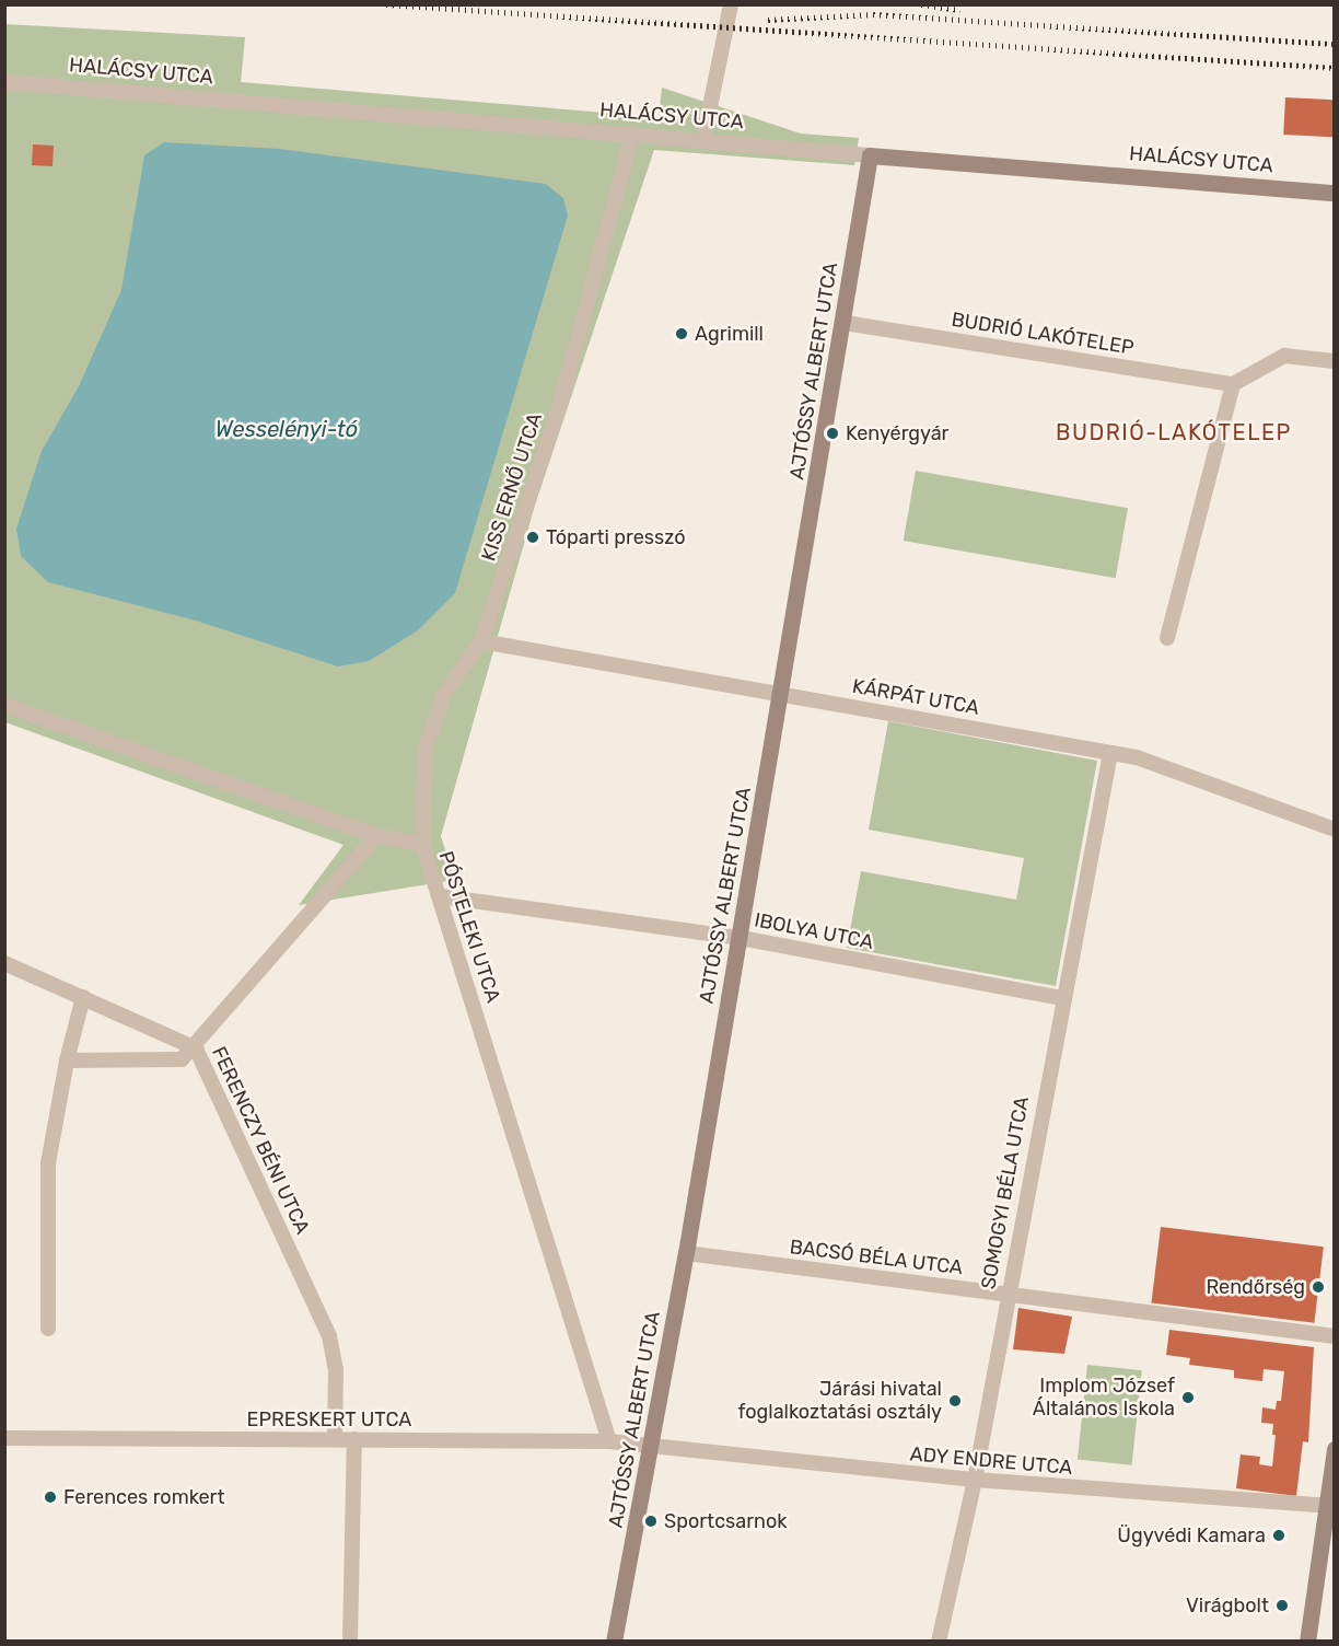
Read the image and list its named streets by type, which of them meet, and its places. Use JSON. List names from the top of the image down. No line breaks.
{"streets":{"main road":["HALÁCSY UTCA","AJTÓSSY ALBERT UTCA"],"street":["BUDRIÓ LAKÓTELEP","KISS ERNŐ UTCA","KÁRPÁT UTCA","PÓSTELEKI UTCA","IBOLYA UTCA","FERENCZY BÉNI UTCA","SOMOGYI BÉLA UTCA","BACSÓ BÉLA UTCA","EPRESKERT UTCA","ADY ENDRE UTCA"]},"crossings":[["HALÁCSY UTCA","AJTÓSSY ALBERT UTCA"],["HALÁCSY UTCA","KISS ERNŐ UTCA"],["BUDRIÓ LAKÓTELEP","AJTÓSSY ALBERT UTCA"],["AJTÓSSY ALBERT UTCA","KÁRPÁT UTCA"],["AJTÓSSY ALBERT UTCA","IBOLYA UTCA"],["AJTÓSSY ALBERT UTCA","BACSÓ BÉLA UTCA"],["AJTÓSSY ALBERT UTCA","EPRESKERT UTCA"],["AJTÓSSY ALBERT UTCA","ADY ENDRE UTCA"],["KISS ERNŐ UTCA","KÁRPÁT UTCA"],["KISS ERNŐ UTCA","PÓSTELEKI UTCA"],["KÁRPÁT UTCA","SOMOGYI BÉLA UTCA"],["PÓSTELEKI UTCA","IBOLYA UTCA"],["PÓSTELEKI UTCA","FERENCZY BÉNI UTCA"],["PÓSTELEKI UTCA","EPRESKERT UTCA"],["IBOLYA UTCA","SOMOGYI BÉLA UTCA"],["FERENCZY BÉNI UTCA","EPRESKERT UTCA"],["SOMOGYI BÉLA UTCA","BACSÓ BÉLA UTCA"],["SOMOGYI BÉLA UTCA","ADY ENDRE UTCA"],["EPRESKERT UTCA","ADY ENDRE UTCA"]],"districts":["BUDRIÓ-LAKÓTELEP"],"water":["Wesselényi-tó"],"places":["Agrimill","Kenyérgyár","Tóparti presszó","Rendőrség","Implom József Általános Iskola","Járási hivatal foglalkoztatási osztály","Ferences romkert","Sportcsarnok","Ügyvédi Kamara","Virágbolt"]}
